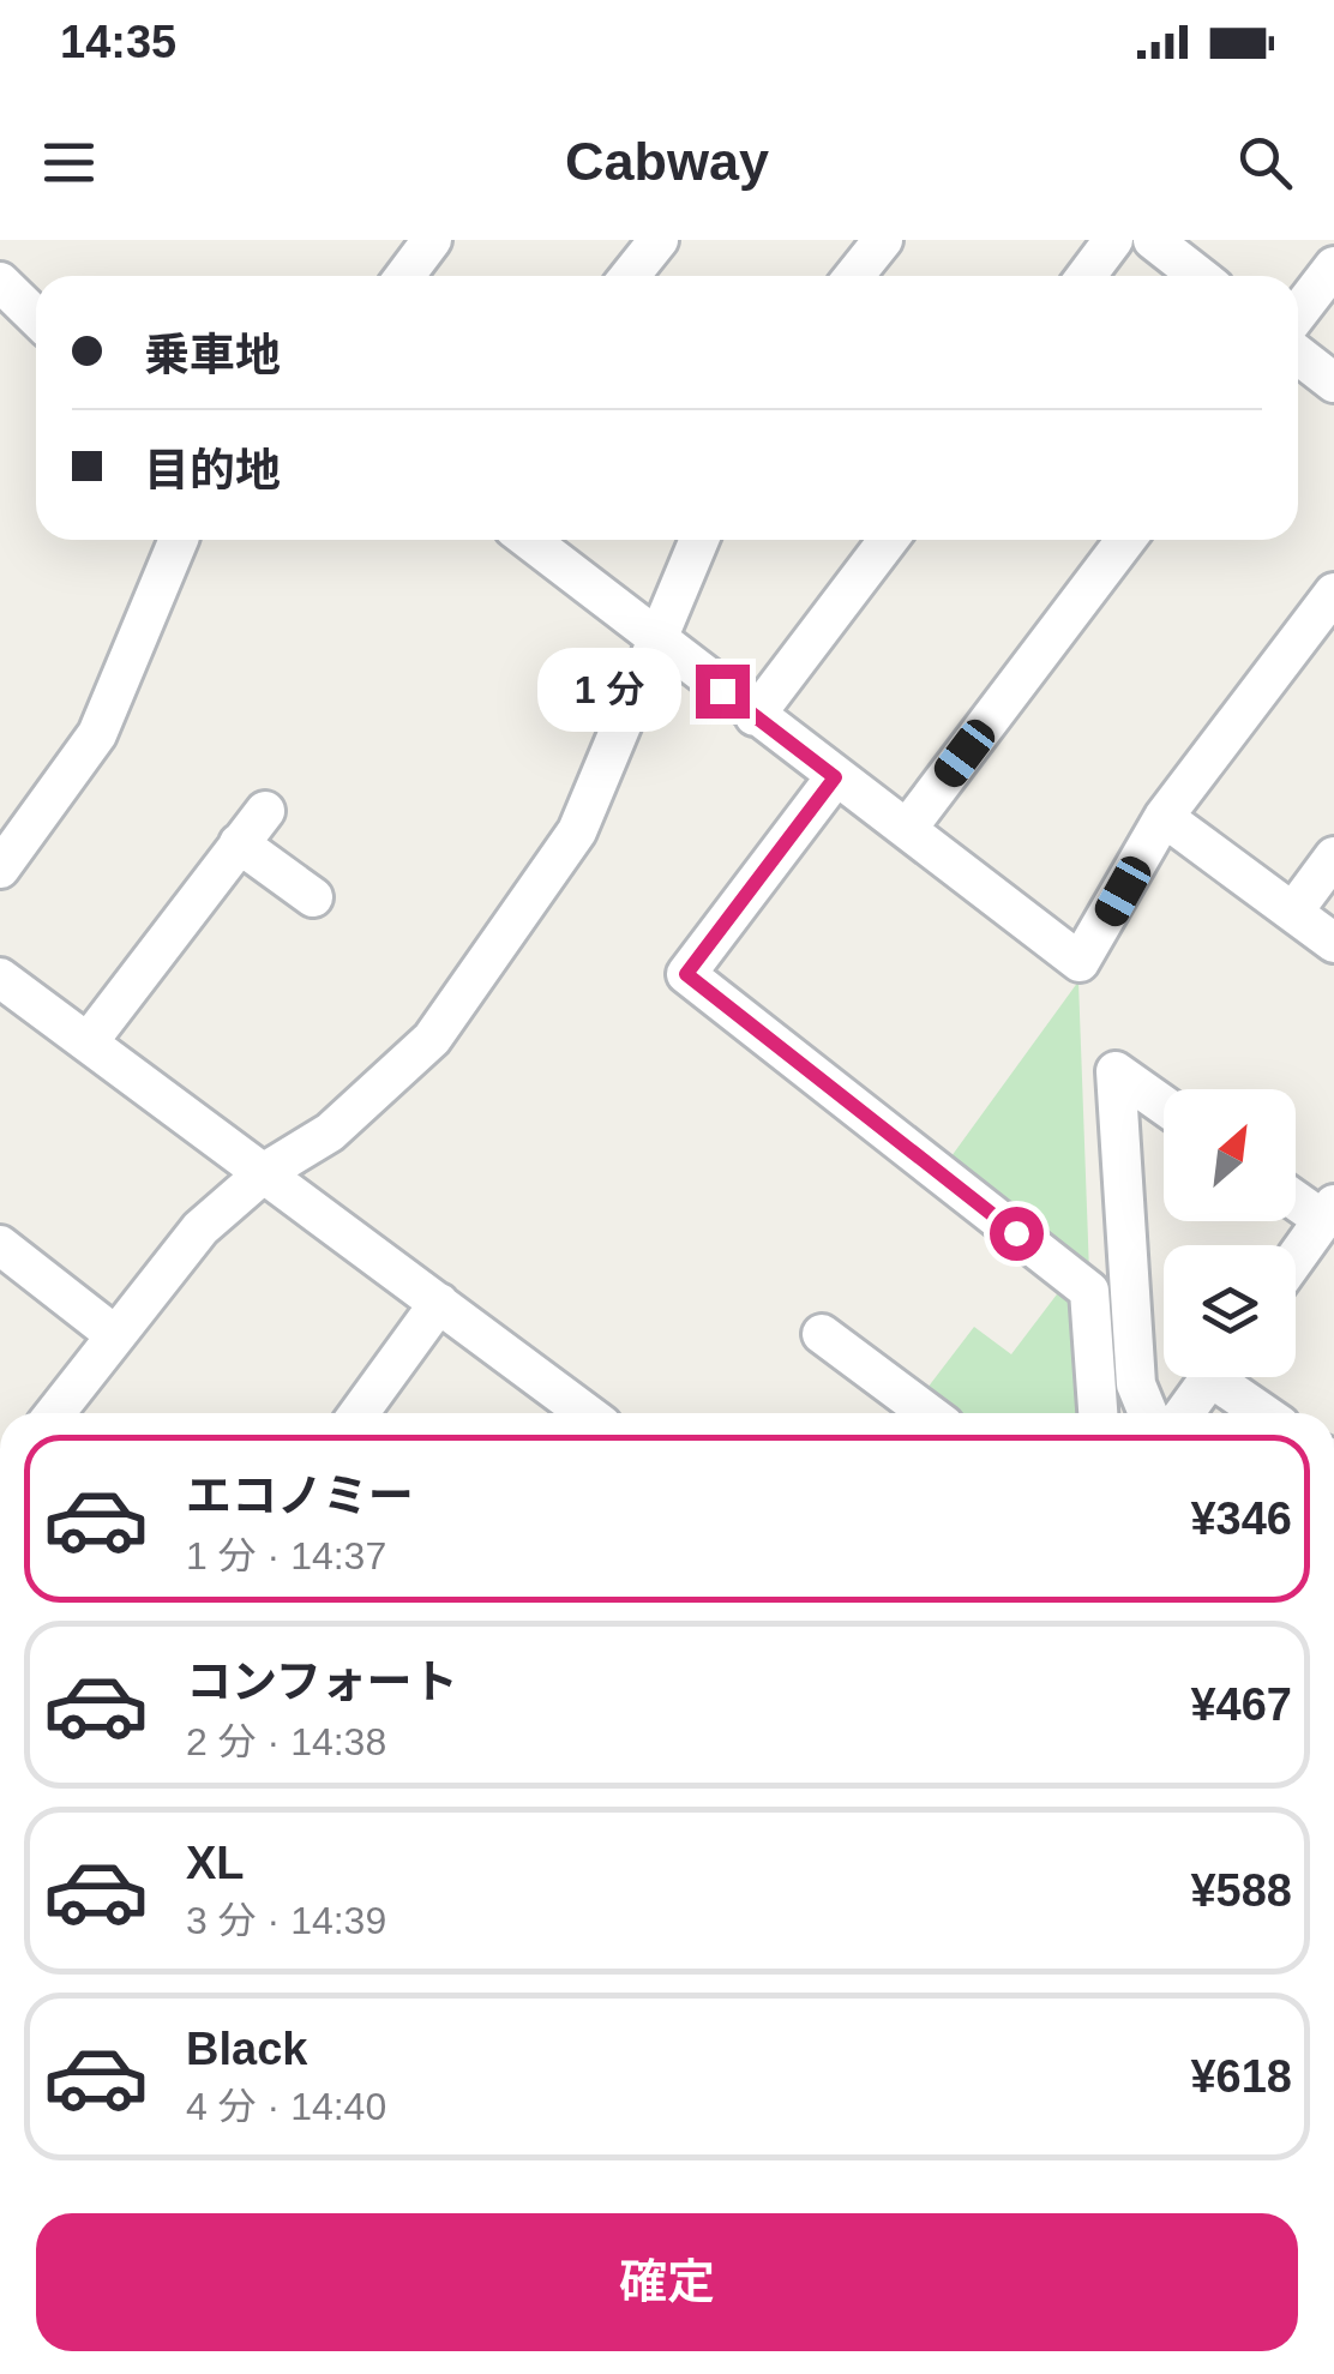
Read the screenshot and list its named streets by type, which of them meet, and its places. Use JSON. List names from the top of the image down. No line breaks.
{"north":"top right","page":{"status":"14:35","header":"Cabway","banner":["乗車地","目的地"],"bubble":"1 分","list":[{"name":"エコノミー","note":"1 分 · 14:37","value":"¥346"},{"name":"コンフォート","note":"2 分 · 14:38","value":"¥467"},{"name":"XL","note":"3 分 · 14:39","value":"¥588"},{"name":"Black","note":"4 分 · 14:40","value":"¥618"}],"buttons":"確定"}}
